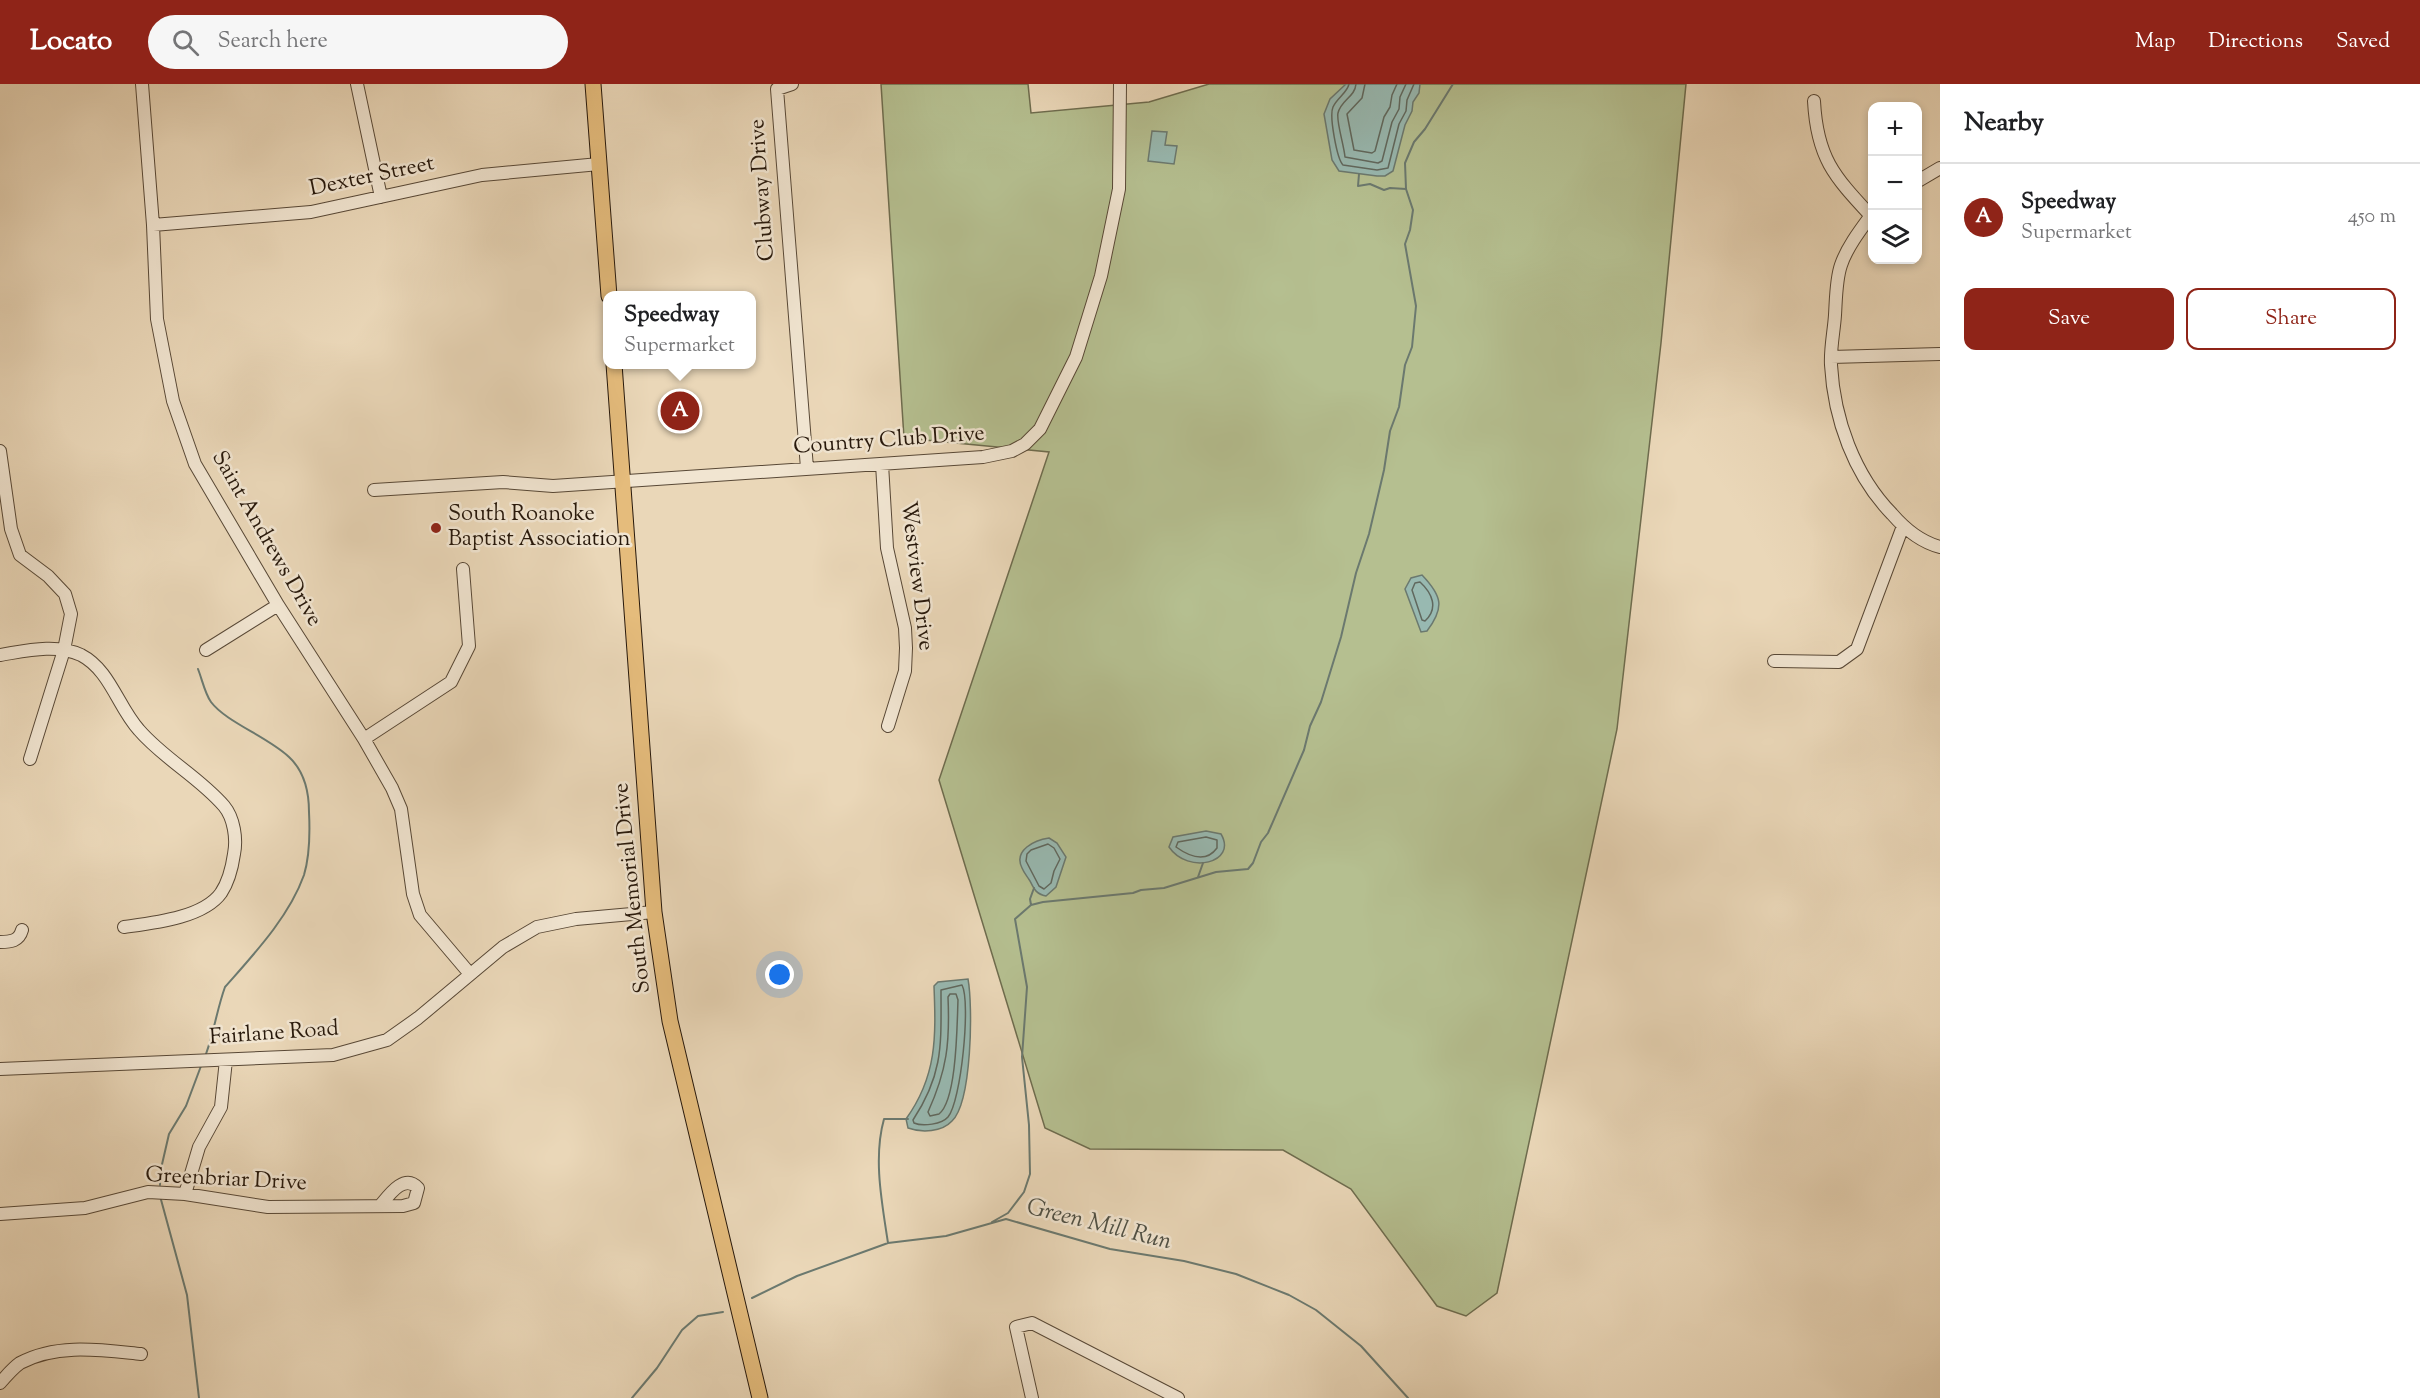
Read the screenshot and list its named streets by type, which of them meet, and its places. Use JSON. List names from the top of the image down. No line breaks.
{"streets":{"main road":["South Memorial Drive"],"street":["Dexter Street","Clubway Drive","Country Club Drive","Saint Andrews Drive","Westview Drive","Fairlane Road","Greenbriar Drive"]},"crossings":[["Dexter Street","Saint Andrews Drive"],["Clubway Drive","Country Club Drive"],["Country Club Drive","Westview Drive"],["Country Club Drive","South Memorial Drive"],["Saint Andrews Drive","Fairlane Road"],["South Memorial Drive","Fairlane Road"]],"water":["Green Mill Run"],"places":["South Roanoke Baptist Association"],"page":{"header":"Locato","search":"Search here","nav":["Map","Directions","Saved"],"heading":"Nearby","map_buttons":["+","−"],"list":[{"mark":"A","name":"Speedway","note":"Supermarket","value":"450 m"}],"buttons":["Save","Share"],"popup":["Speedway","Supermarket"],"pins":"A"}}
